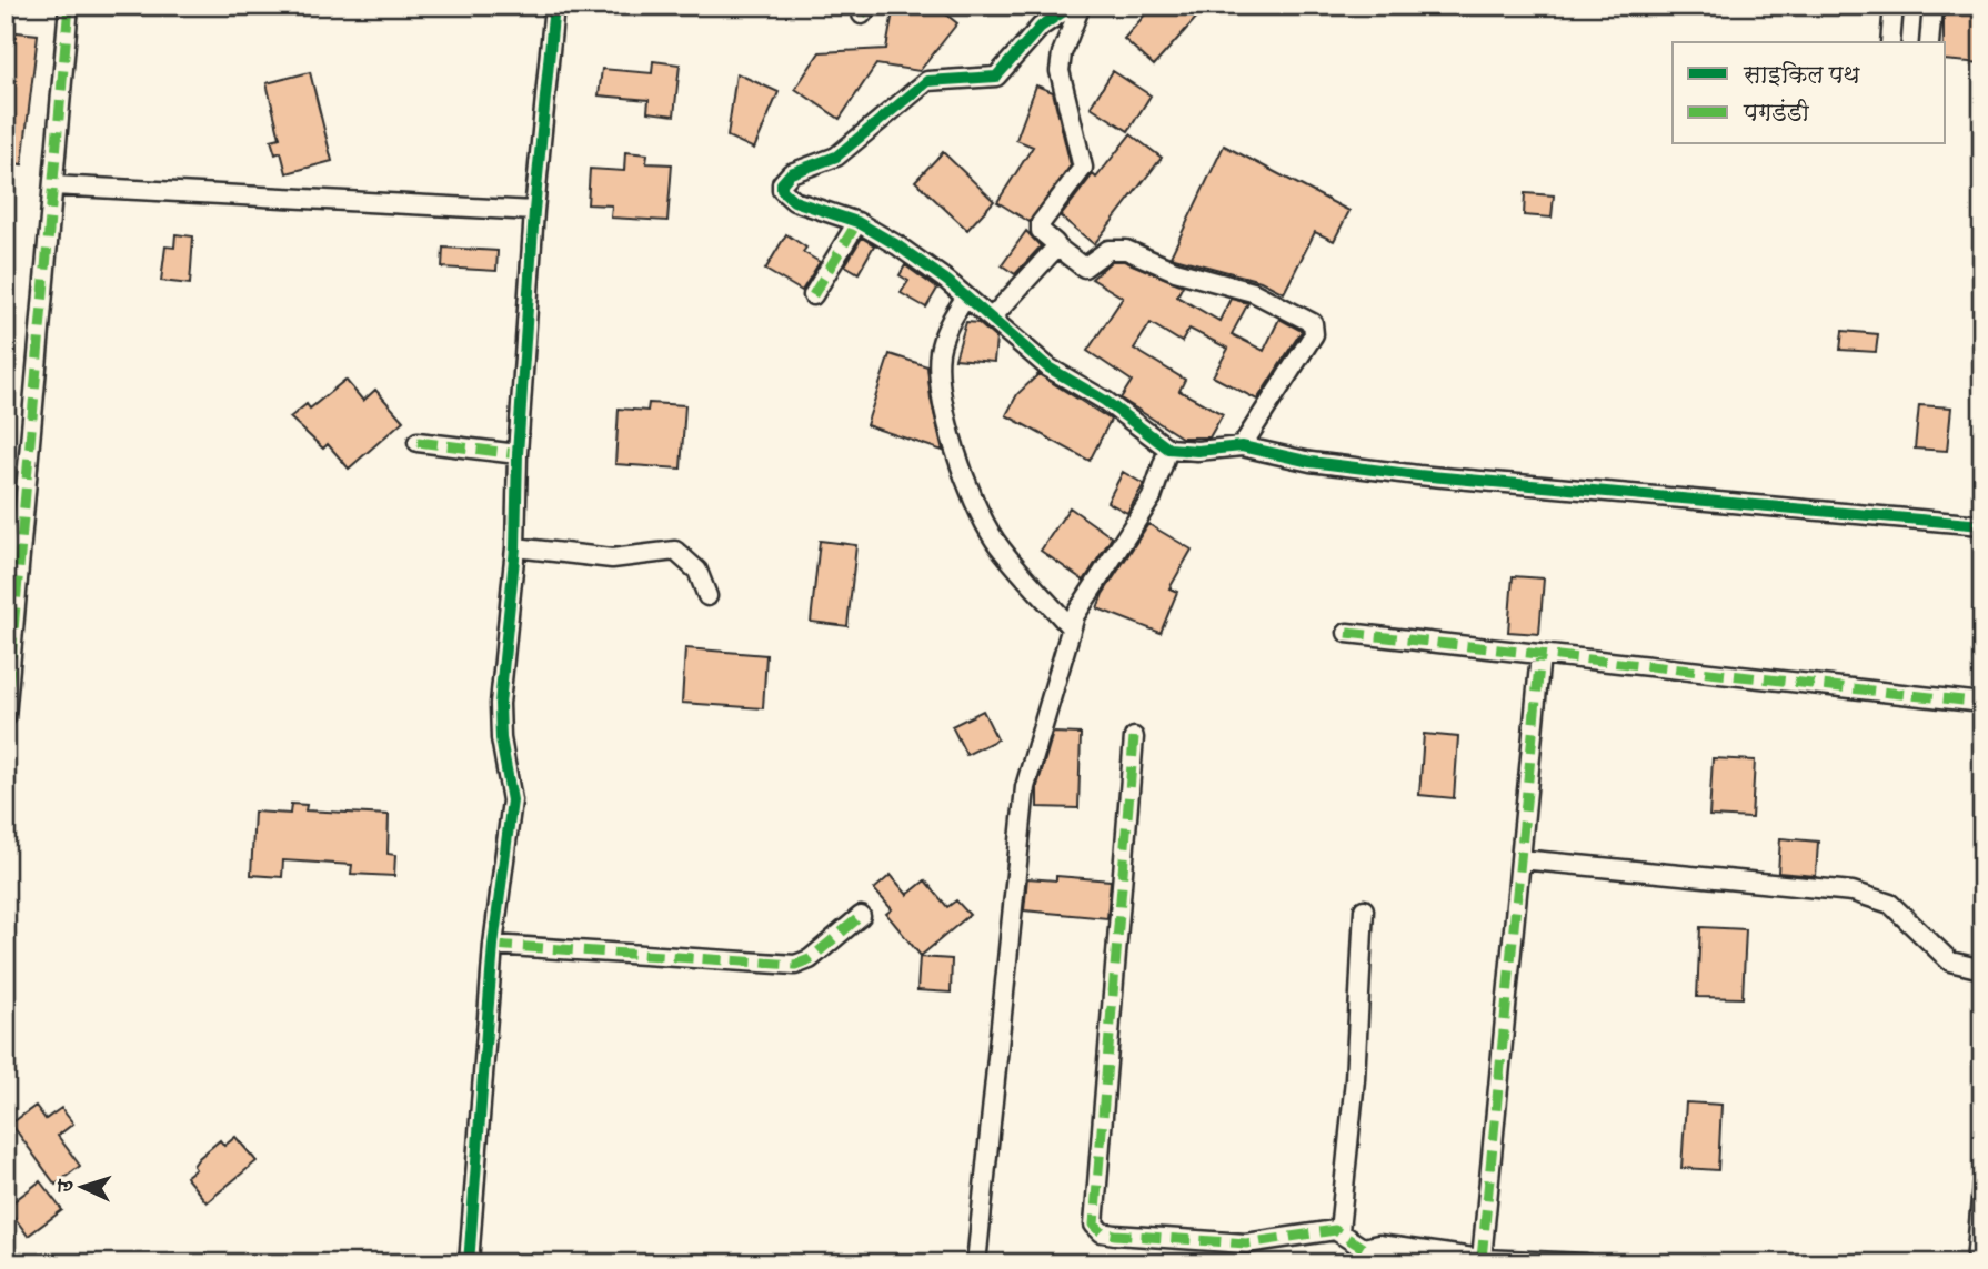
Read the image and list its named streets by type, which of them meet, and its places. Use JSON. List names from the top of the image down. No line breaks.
{"legend":["साइकिल पथ","पगडंडी"],"north":"left"}
